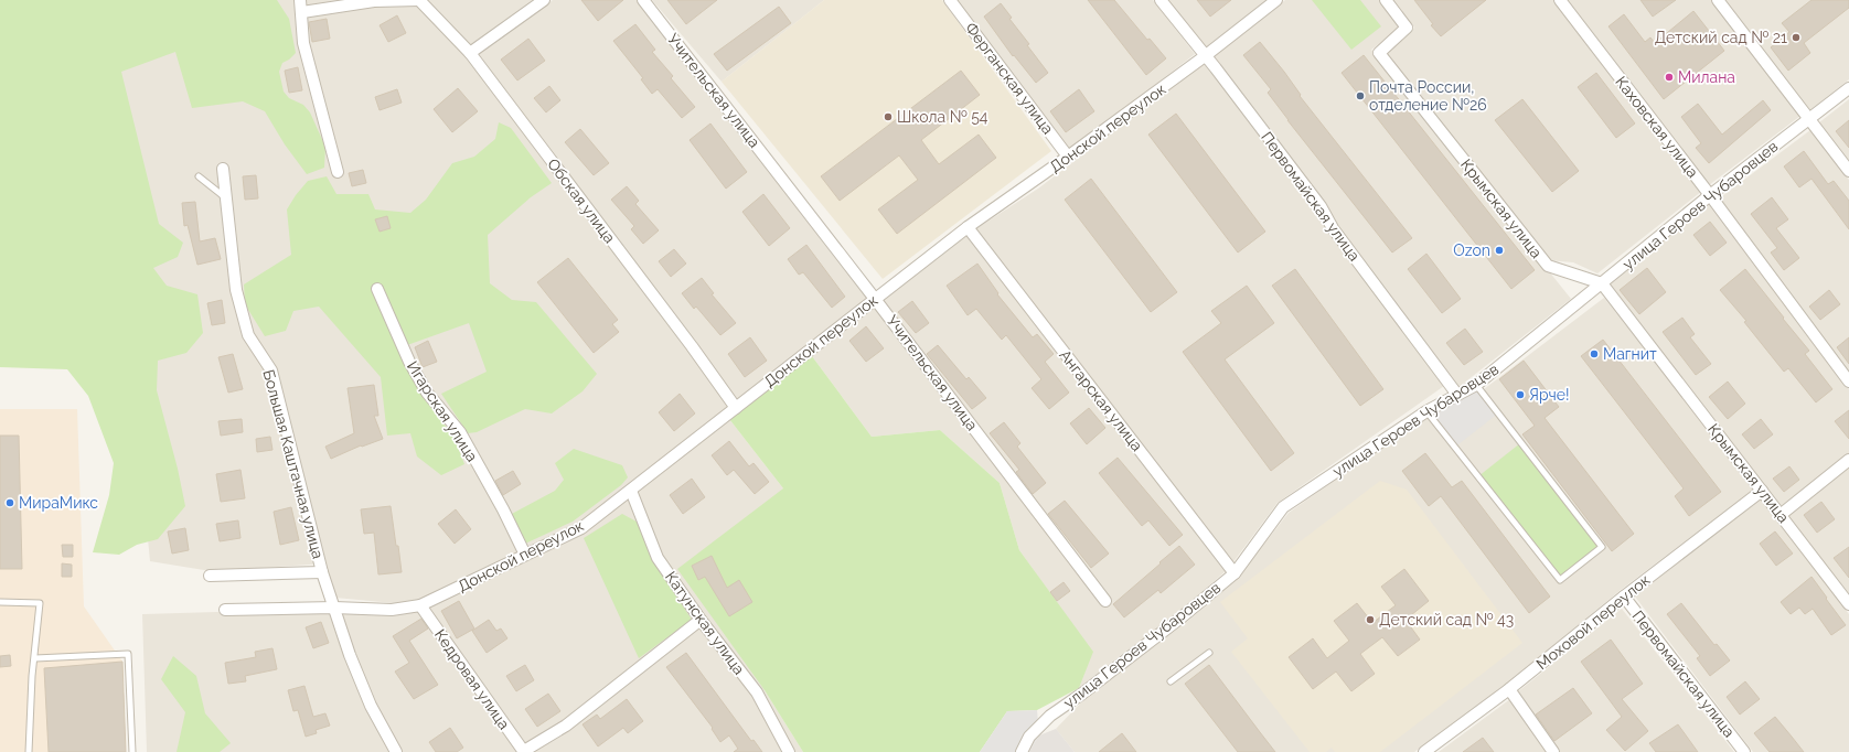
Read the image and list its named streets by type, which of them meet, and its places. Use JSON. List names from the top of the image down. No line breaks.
{"streets":{"street":["Ферганская улица","Учительская улица","Каховская улица","Донской переулок","Первомайская улица","Обская улица","улица Героев Чубаровцев","Крымская улица","Ангарская улица","Игарская улица","Большая Каштачная улица","Моховой переулок","Катунская улица","Кедровая улица"]},"crossings":[["Ферганская улица","Донской переулок"],["Учительская улица","Донской переулок"],["Каховская улица","улица Героев Чубаровцев"],["Донской переулок","Первомайская улица"],["Донской переулок","Обская улица"],["Донской переулок","Ангарская улица"],["Донской переулок","Игарская улица"],["Донской переулок","Большая Каштачная улица"],["Донской переулок","Катунская улица"],["Донской переулок","Кедровая улица"],["Первомайская улица","улица Героев Чубаровцев"],["Первомайская улица","Моховой переулок"],["улица Героев Чубаровцев","Крымская улица"],["улица Героев Чубаровцев","Ангарская улица"],["Крымская улица","Моховой переулок"]],"places":["Детский сад № 21","Милана","Почта России, отделение №26","Школа № 54","Ozon","Магнит","Ярче!","МираМикс","Детский сад № 43"]}
